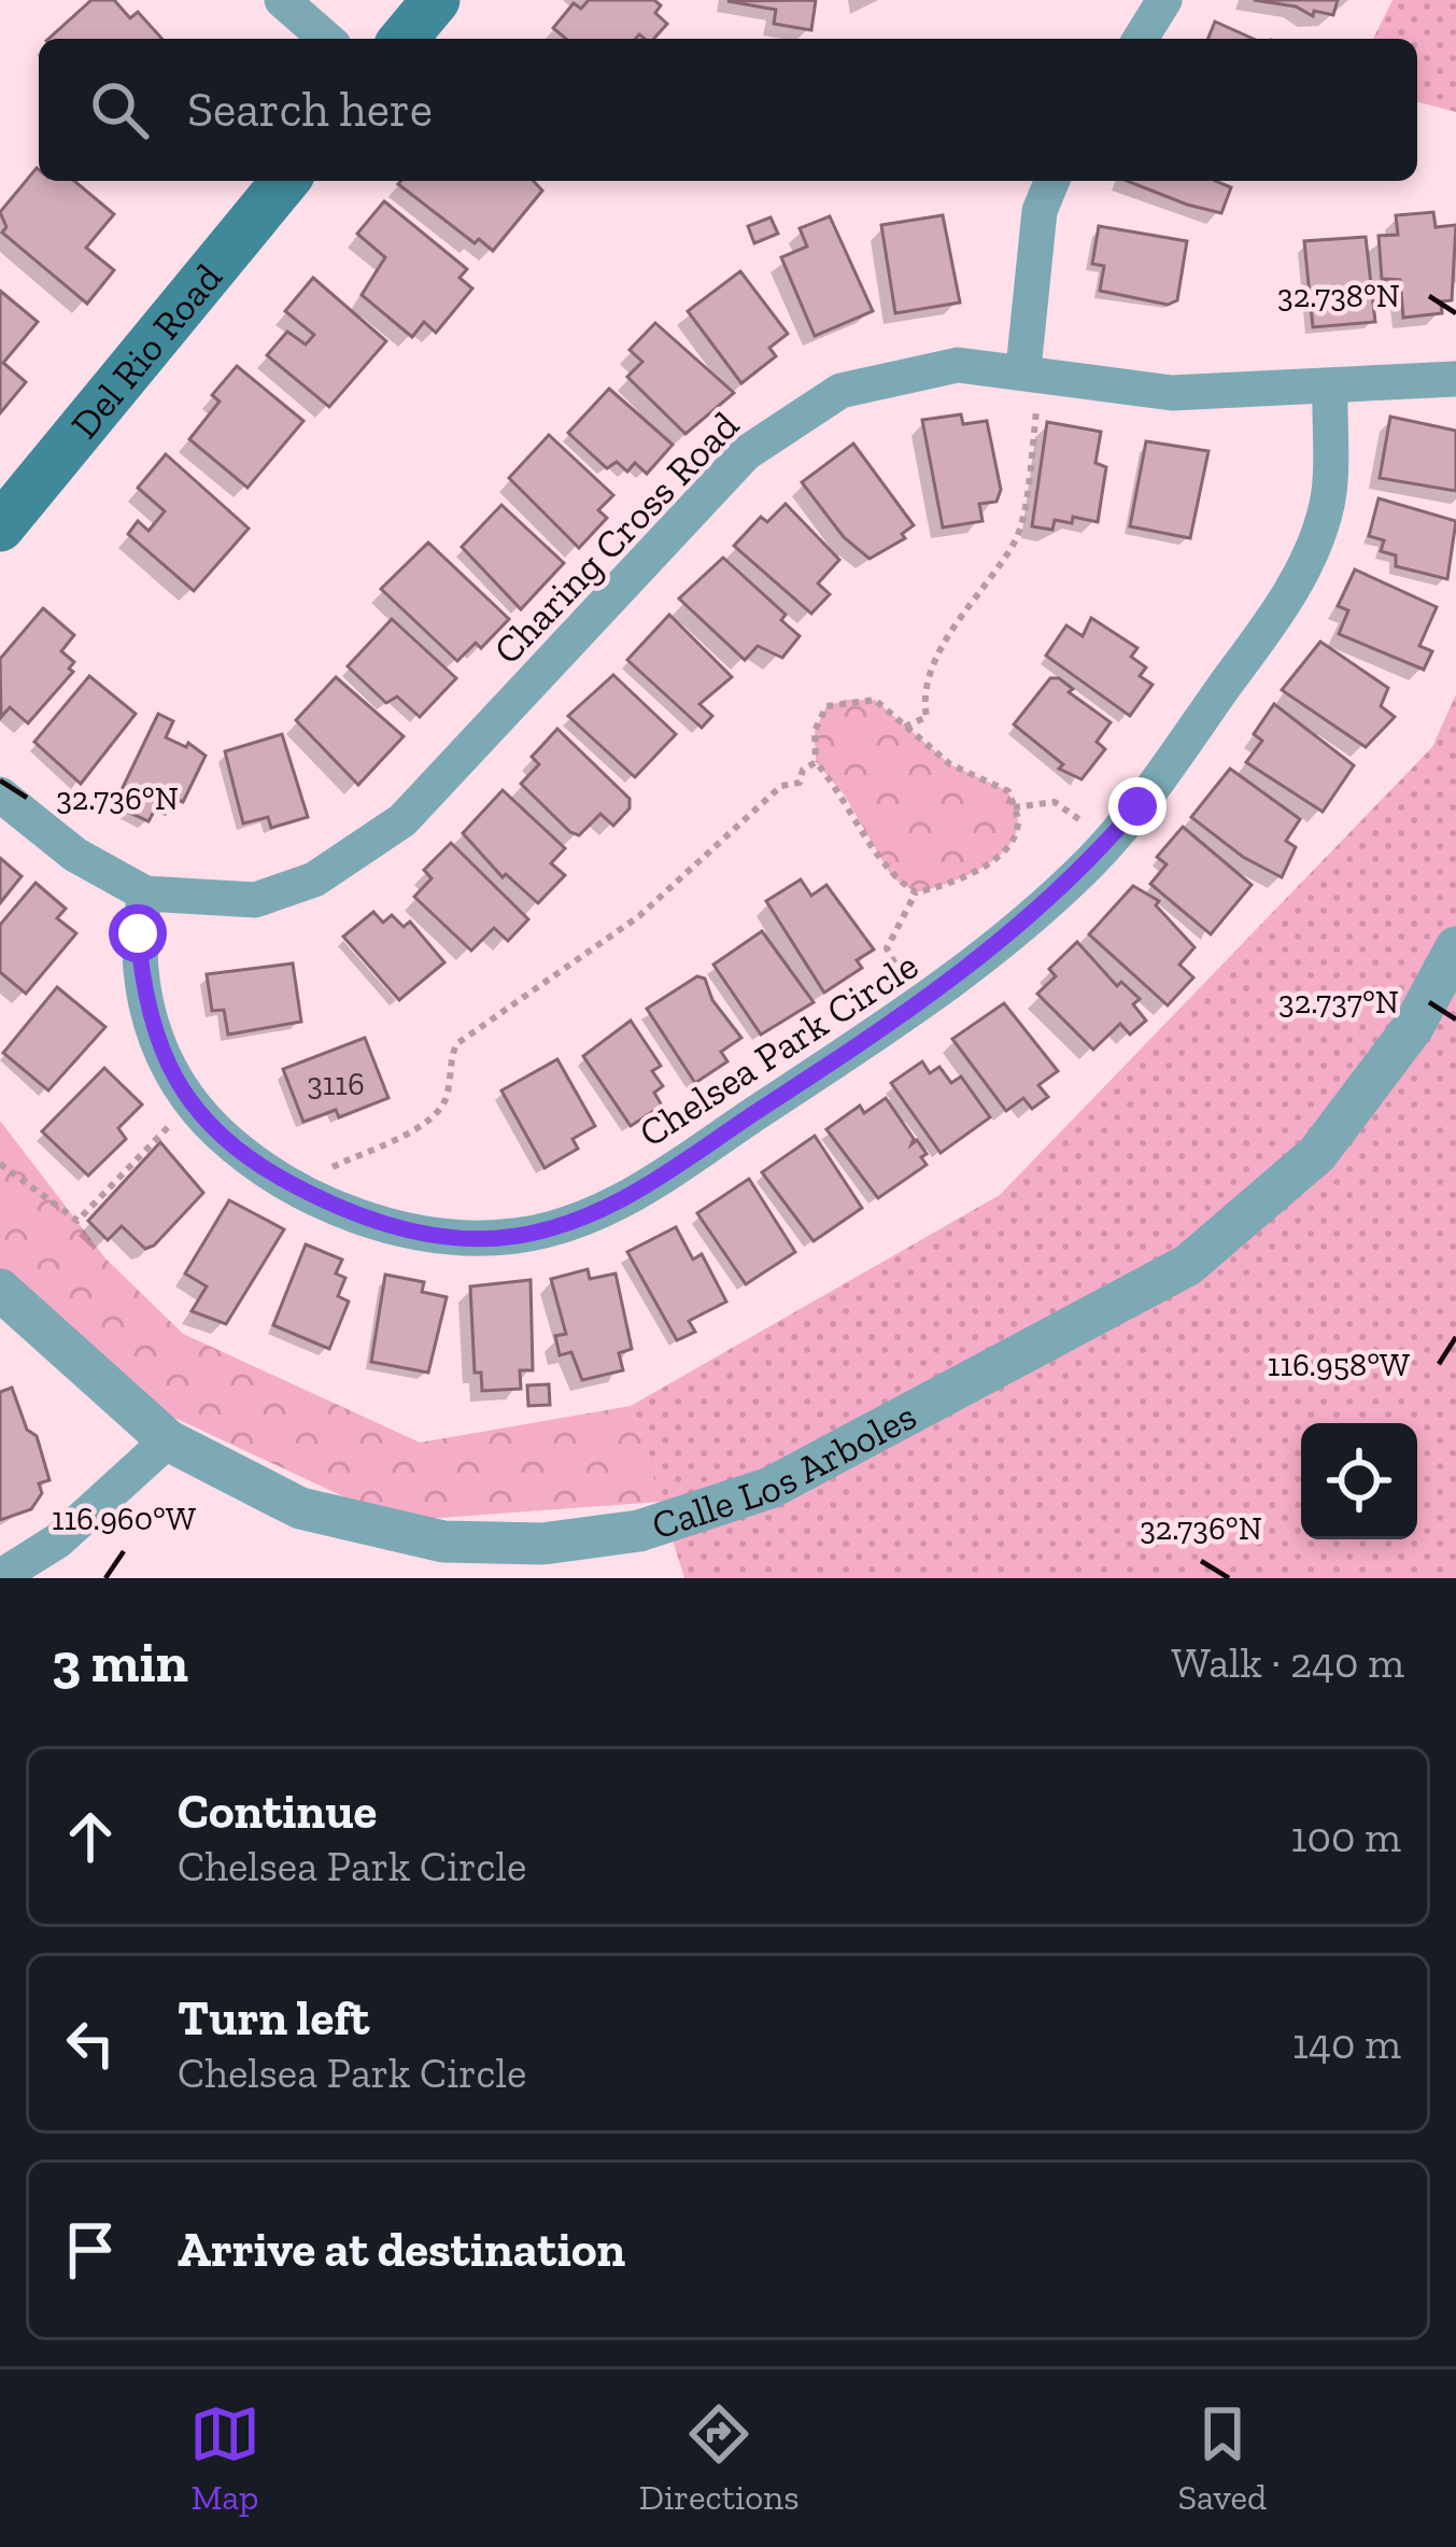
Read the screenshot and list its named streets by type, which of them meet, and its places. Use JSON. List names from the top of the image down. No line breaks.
{"streets":{"main road":["Del Rio Road"],"street":["Charing Cross Road","Chelsea Park Circle","Calle Los Arboles"]},"crossings":[["Charing Cross Road","Chelsea Park Circle"]],"house_numbers":["3116"],"page":{"search":"Search here","heading":["3 min","Walk · 240 m"],"list":[["Continue","Chelsea Park Circle","100 m"],["Turn left","Chelsea Park Circle","140 m"],"Arrive at destination"],"nav":["Map","Directions","Saved"]},"coordinates":["32.738°N","32.736°N","32.737°N","116.958°W","116.960°W"]}
